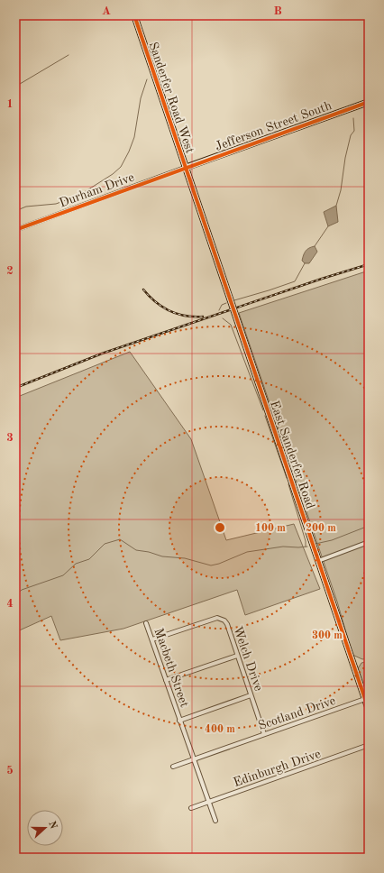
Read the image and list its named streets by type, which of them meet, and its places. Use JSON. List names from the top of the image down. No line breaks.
{"streets":{"street":["Sanderfer Road West","Jefferson Street South","Durham Drive","East Sanderfer Road","Welch Drive","Macbeth Street","Scotland Drive","Edinburgh Drive"]},"crossings":[["Sanderfer Road West","Jefferson Street South"],["Sanderfer Road West","Durham Drive"],["Sanderfer Road West","East Sanderfer Road"],["Jefferson Street South","Durham Drive"],["East Sanderfer Road","Scotland Drive"],["Welch Drive","Macbeth Street"],["Welch Drive","Scotland Drive"],["Macbeth Street","Scotland Drive"],["Macbeth Street","Edinburgh Drive"]],"north":"right","grid":{"columns":["A","B"],"rows":["1","2","3","4","5"]},"rings":["100 m","200 m","300 m","400 m"]}
